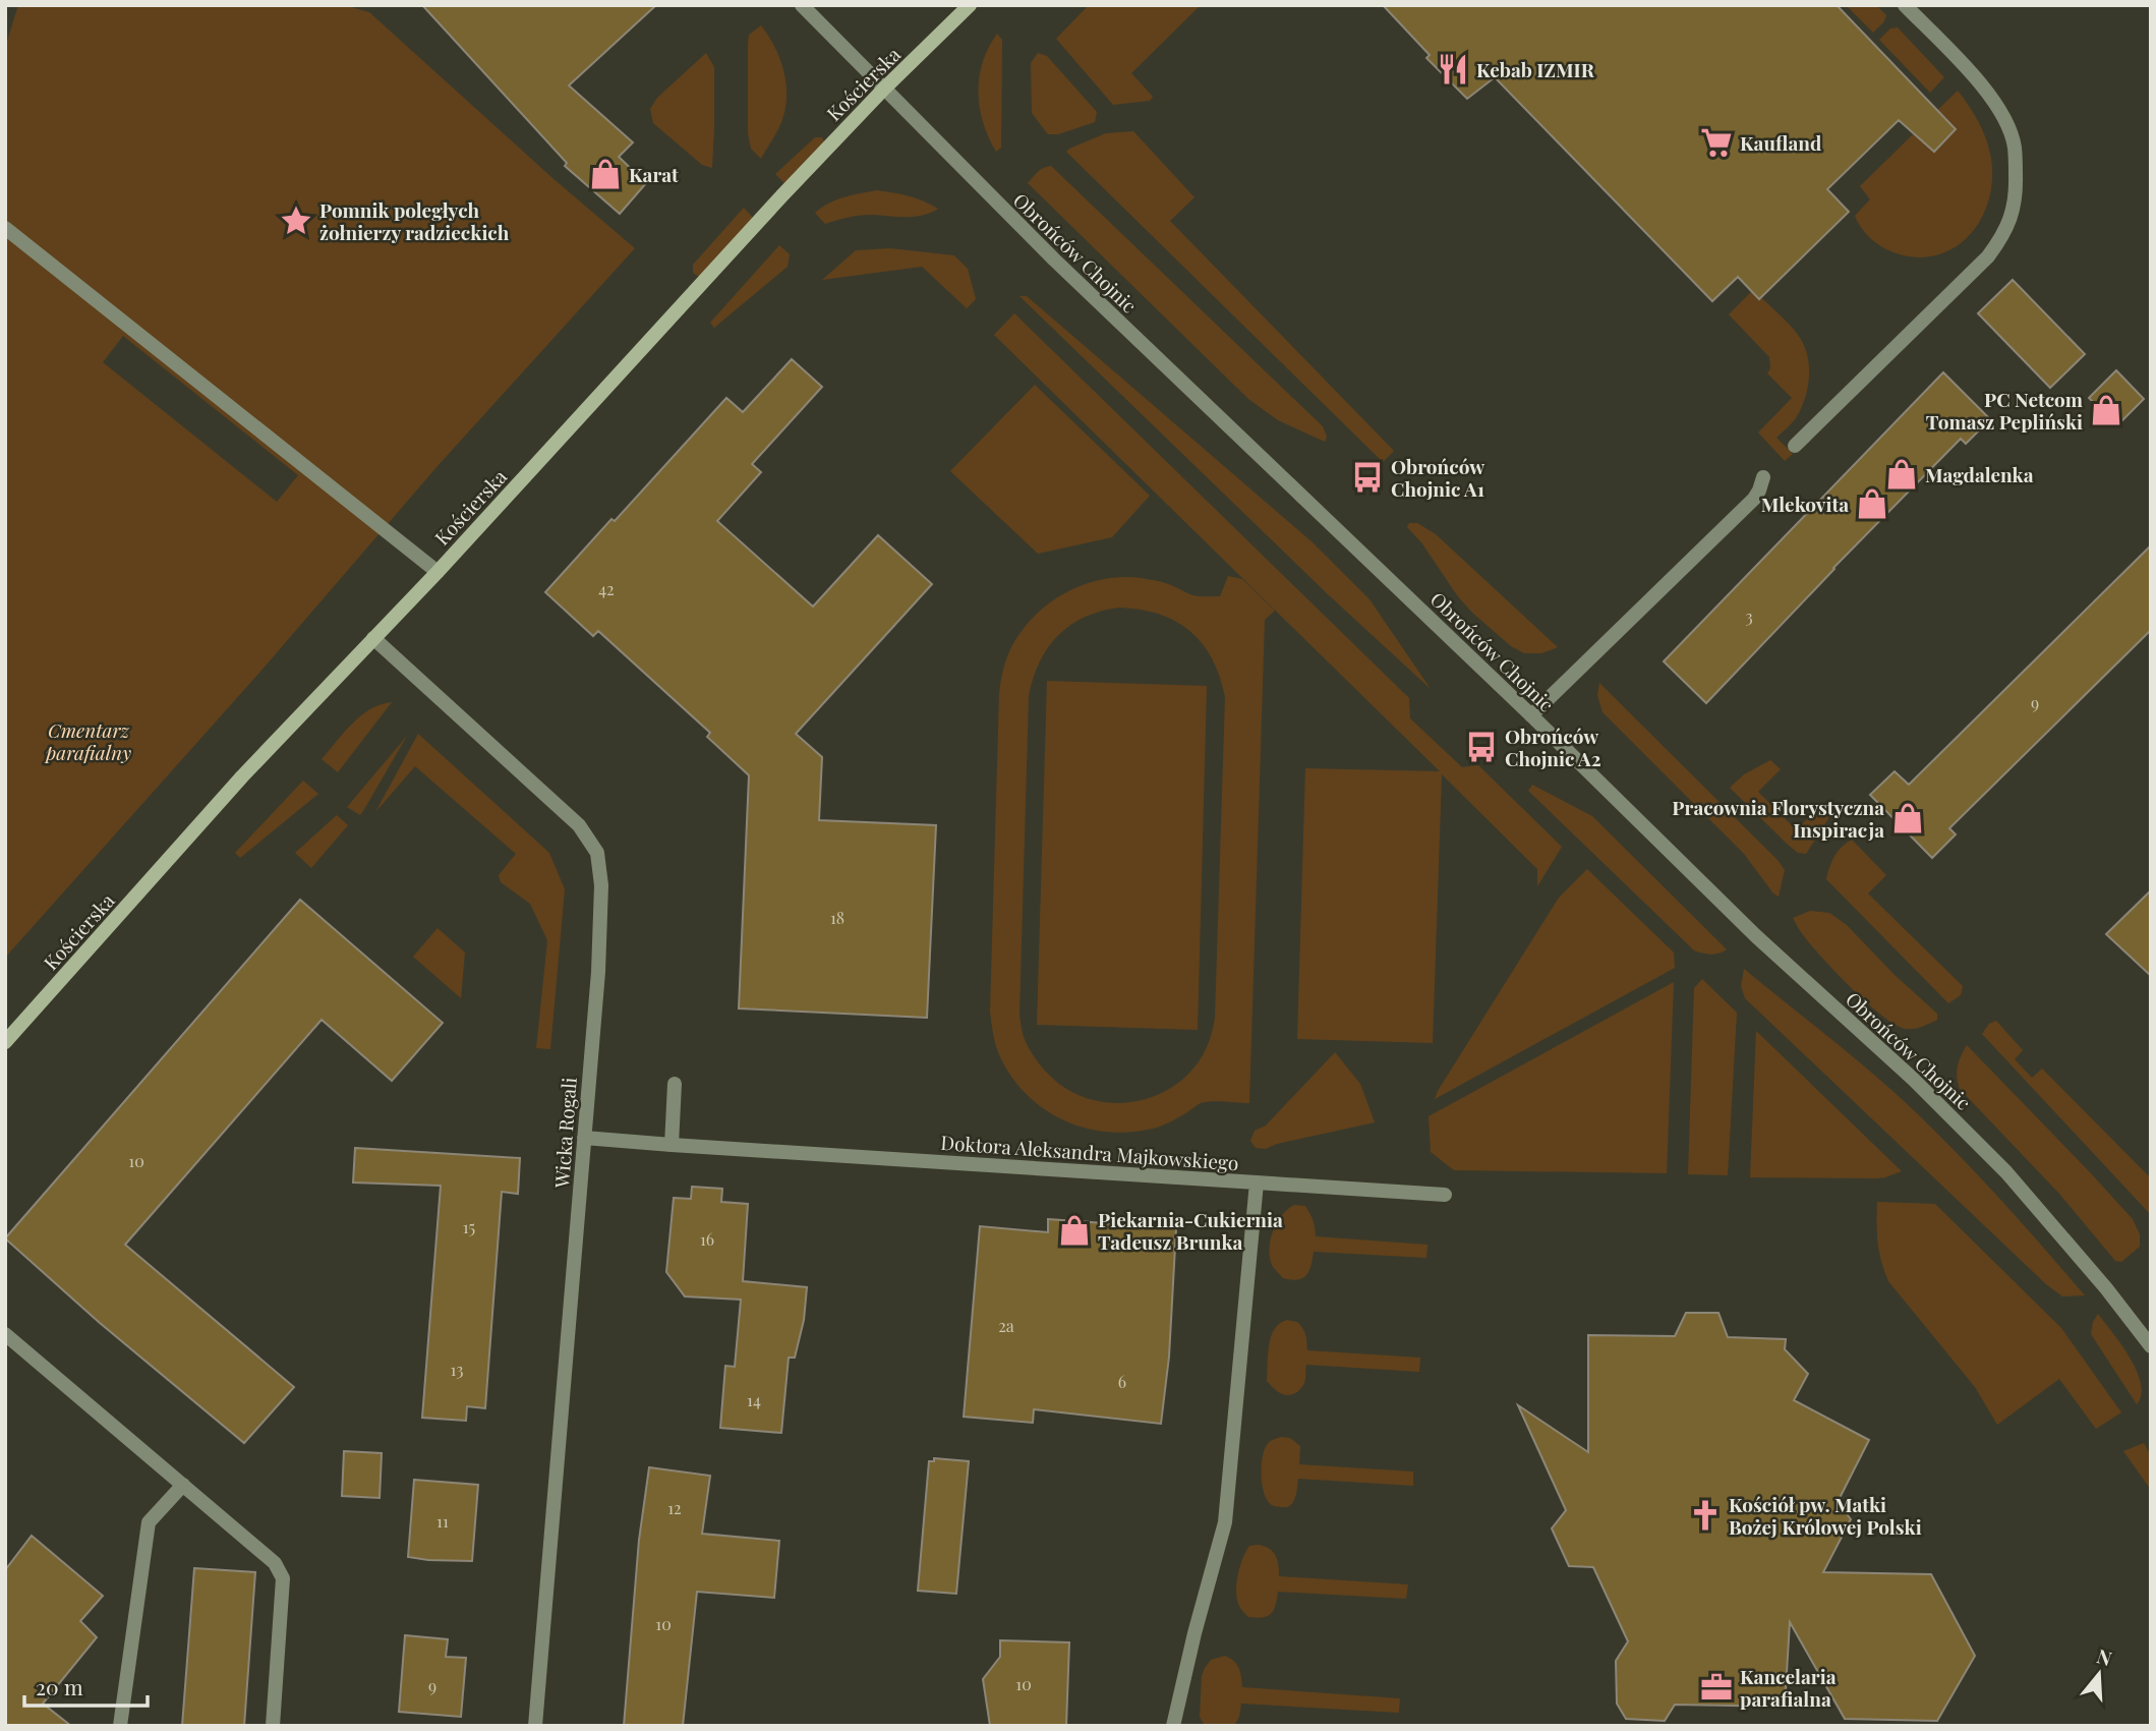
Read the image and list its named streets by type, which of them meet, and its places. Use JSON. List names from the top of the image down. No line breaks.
{"streets":{"main road":["Kościerska"],"street":["Obrońców Chojnic","Wicka Rogali","Doktora Aleksandra Majkowskiego"]},"crossings":[["Kościerska","Obrońców Chojnic"],["Kościerska","Wicka Rogali"],["Wicka Rogali","Doktora Aleksandra Majkowskiego"]],"parks":["Cmentarz parafialny"],"places":{"restaurant":["Kebab IZMIR"],"supermarket":["Kaufland"],"shop":["Karat","PC Netcom Tomasz Pepliński","Magdalenka","Mlekovita","Pracownia Florystyczna Inspiracja","Piekarnia-Cukiernia Tadeusz Brunka"],"place":["Pomnik poległych żołnierzy radzieckich"],"bus stop":["Obrońców Chojnic A1","Obrońców Chojnic A2"],"church":["Kościół pw. Matki Bożej Królowej Polski"],"office":["Kancelaria parafialna"]},"house_numbers":["42","3","9","18","10","15","16","2a","13","6","14","12","11","10","10","9"],"scale_bar":"20 m","north":"top"}
